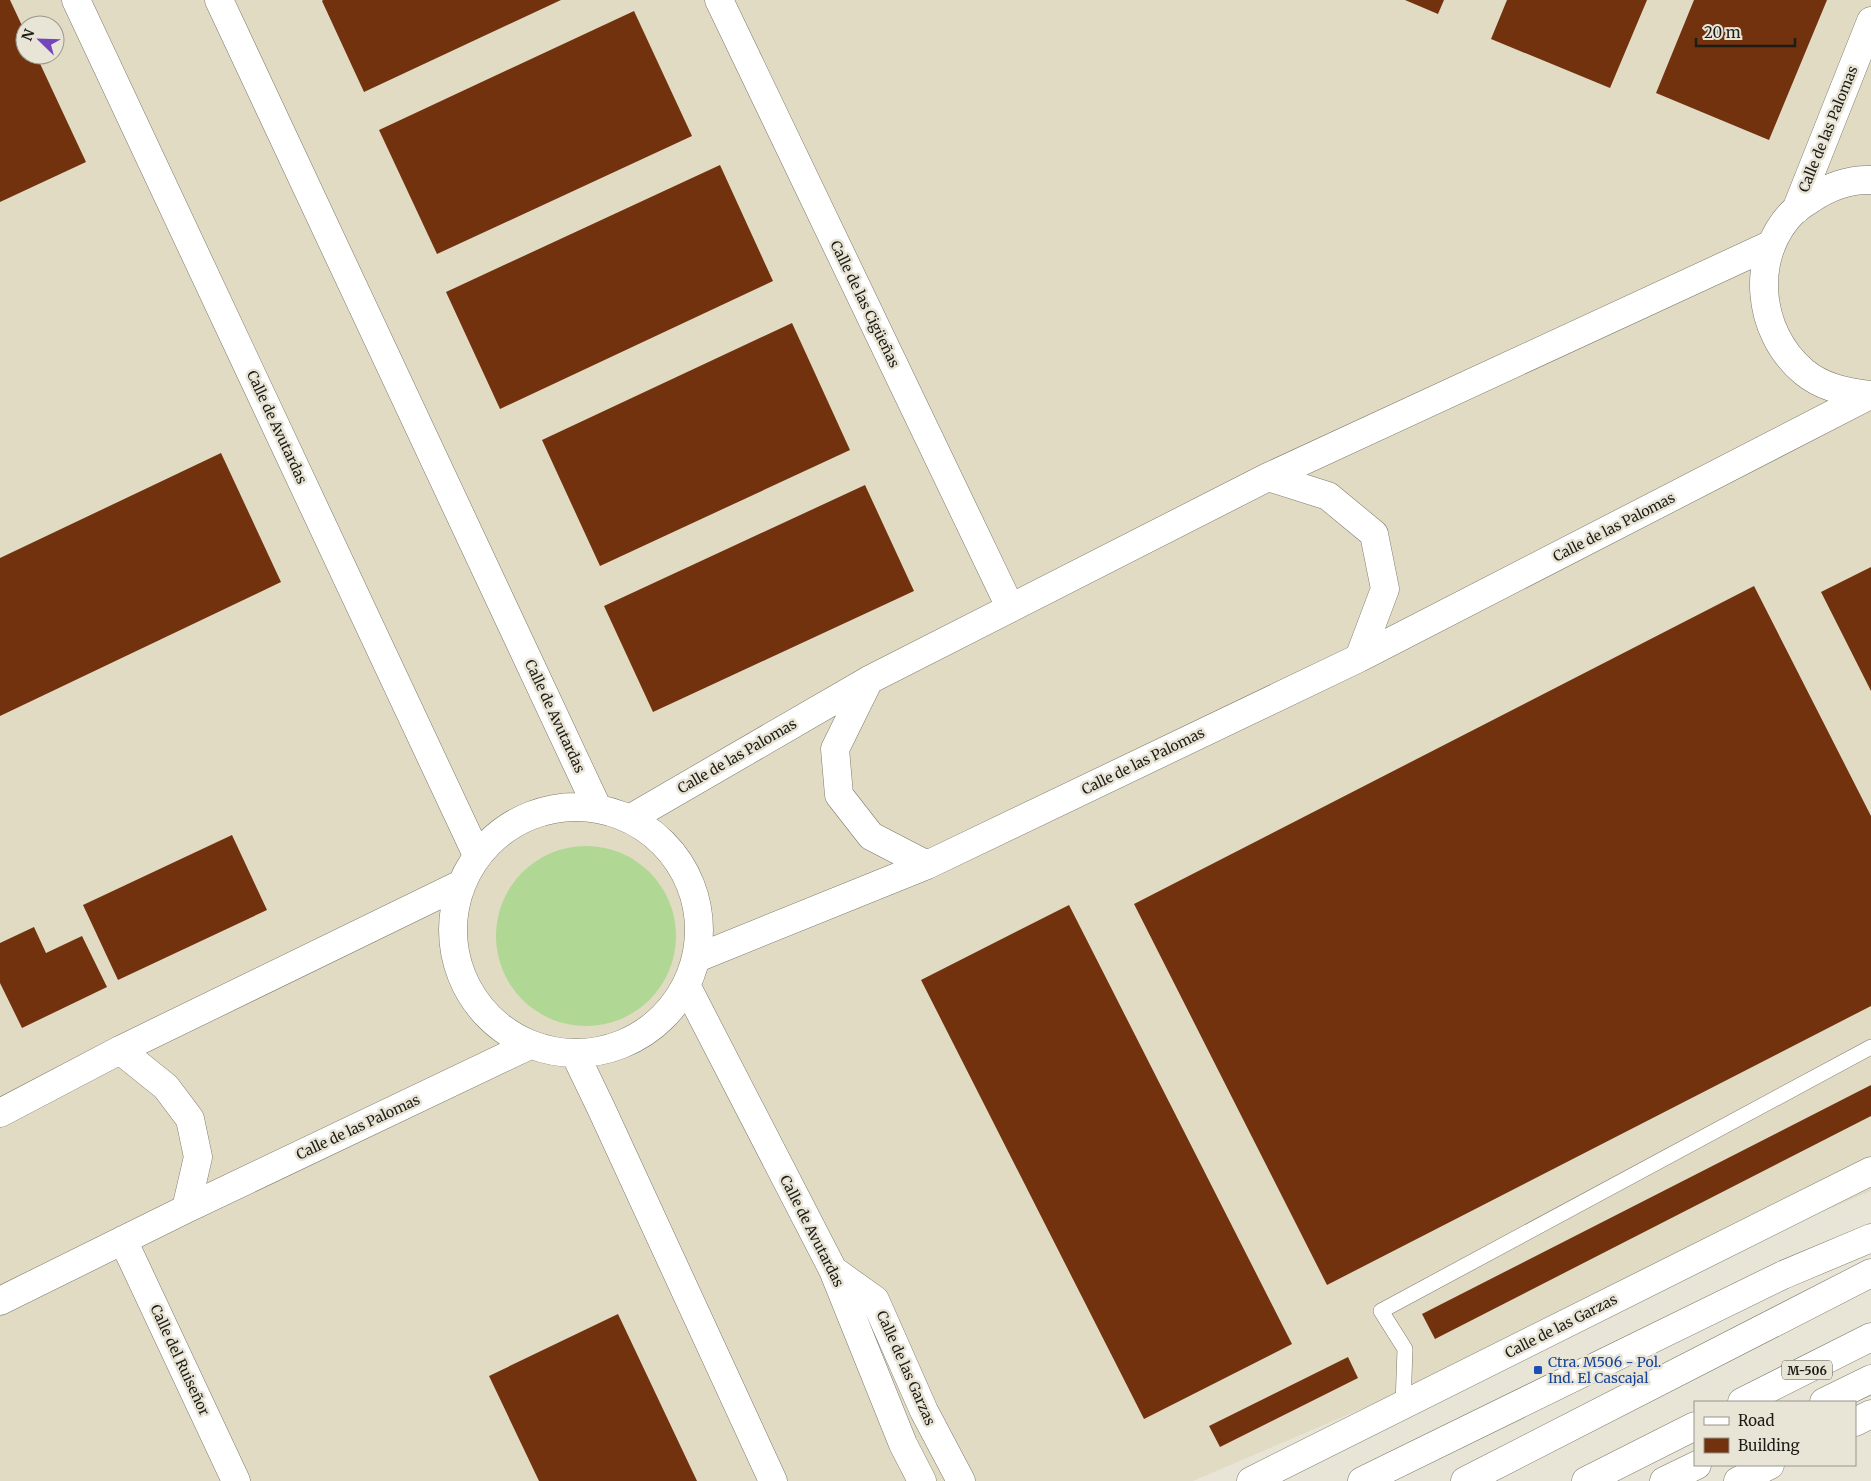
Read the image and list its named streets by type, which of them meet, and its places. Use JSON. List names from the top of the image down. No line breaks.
{"streets":{"main road":["Calle de las Palomas","Calle de las Cigüeñas","Calle de Avutardas","Calle de las Garzas","Calle del Ruiseñor","M-506"]},"crossings":[["Calle de las Palomas","Calle de las Cigüeñas"],["Calle de las Palomas","Calle del Ruiseñor"],["Calle de Avutardas","Calle de las Garzas"]],"places":{"transit":["Ctra. M506 - Pol. Ind. El Cascajal"]},"legend":["Road","Building"],"scale_bar":"20 m","north":"top left"}
